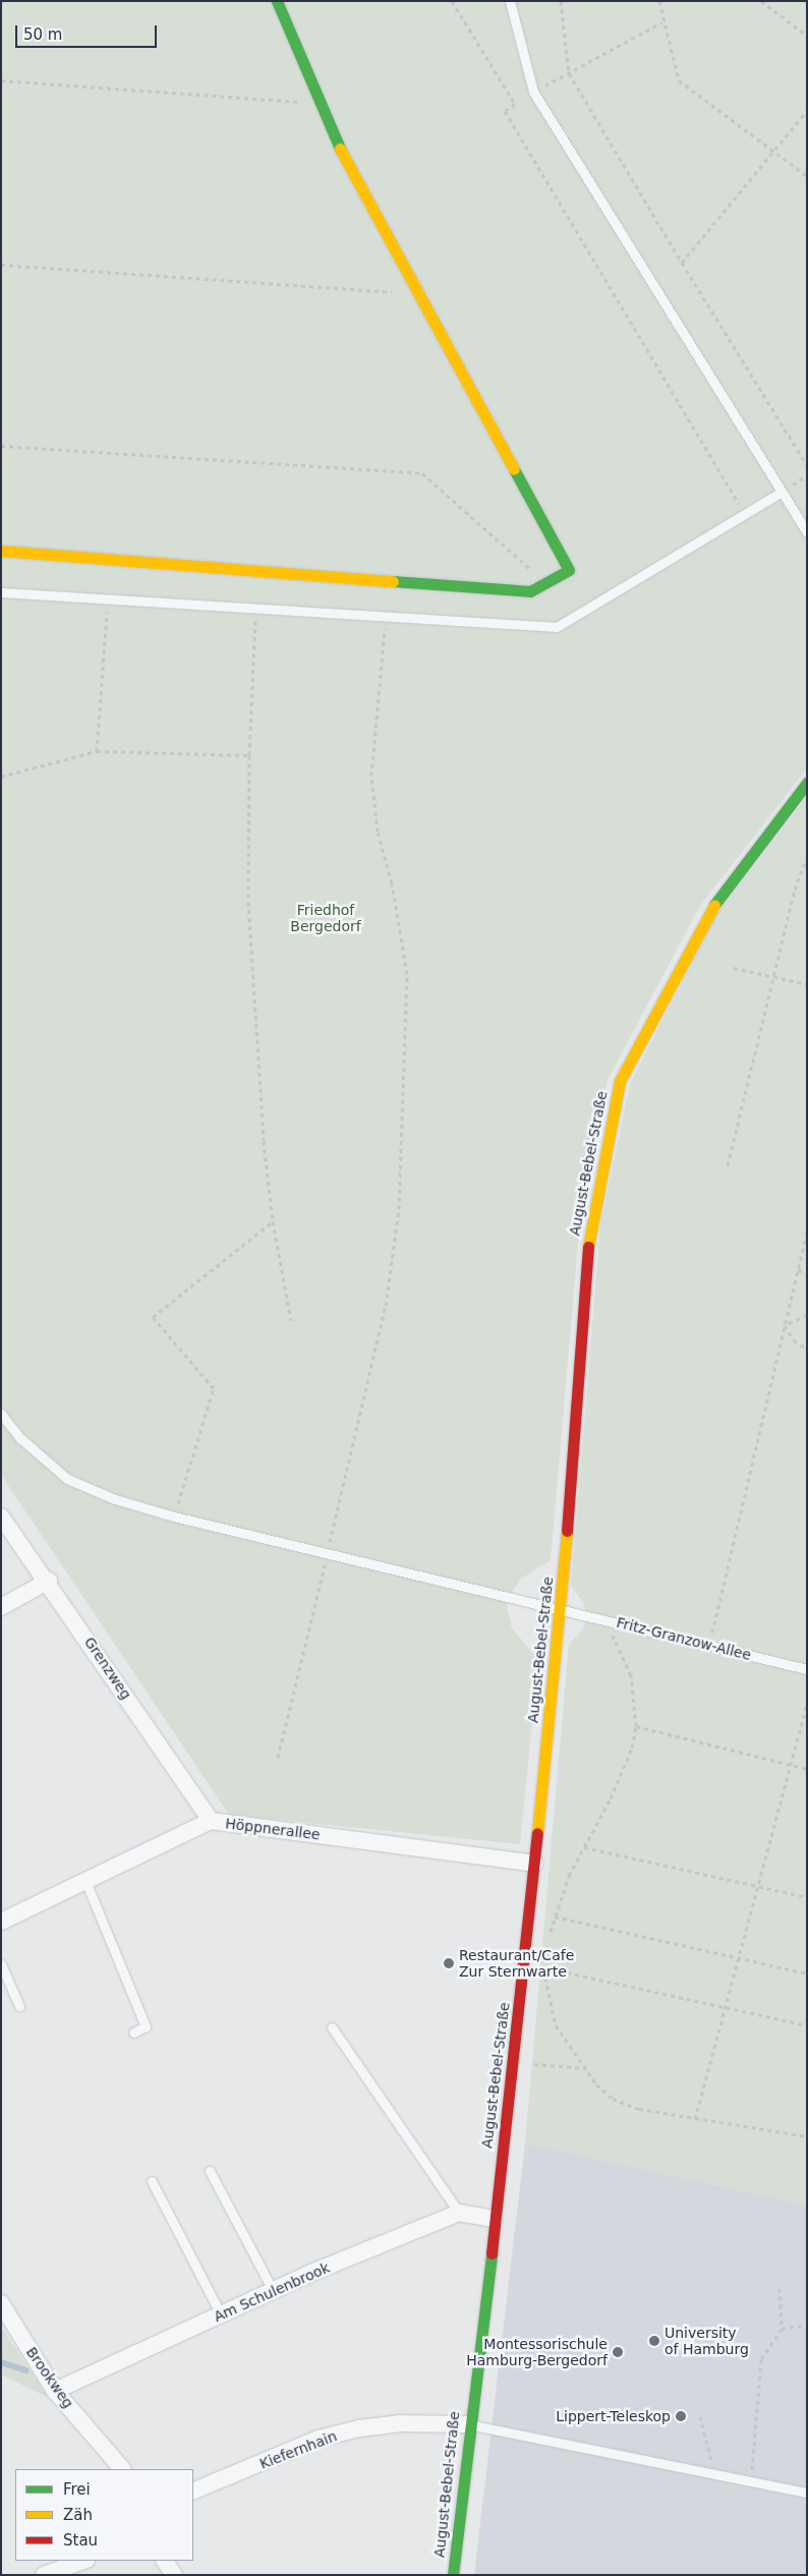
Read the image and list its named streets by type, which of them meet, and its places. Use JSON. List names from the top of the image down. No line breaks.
{"streets":{"street":["August-Bebel-Straße","Grenzweg","Höppnerallee","Am Schulenbrook","Brookweg","Kiefernhain"],"lane":["Fritz-Granzow-Allee"]},"crossings":[["August-Bebel-Straße","Fritz-Granzow-Allee"],["August-Bebel-Straße","Höppnerallee"],["August-Bebel-Straße","Kiefernhain"],["Grenzweg","Höppnerallee"],["Am Schulenbrook","Brookweg"]],"parks":["Friedhof Bergedorf"],"places":["Restaurant/Cafe Zur Sternwarte","University of Hamburg","Montessorischule Hamburg-Bergedorf","Lippert-Teleskop"],"legend":["Frei","Zäh","Stau"],"scale_bar":"50 m"}
